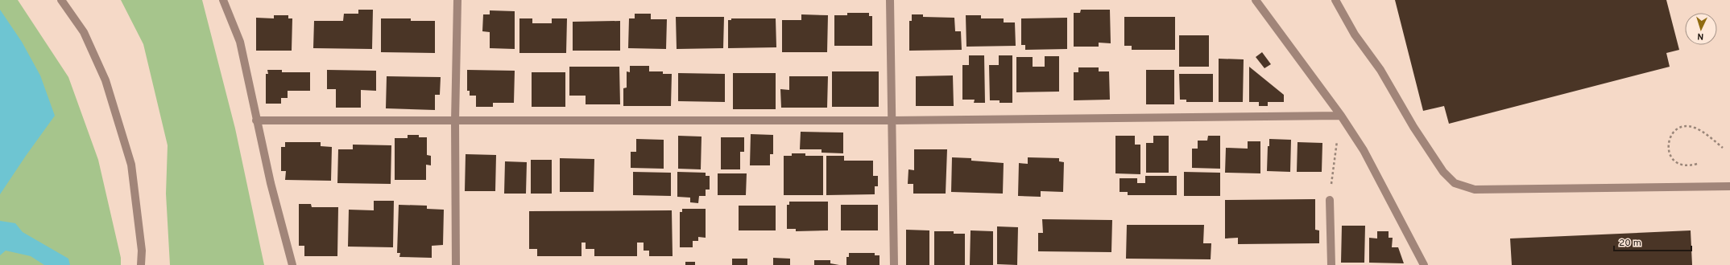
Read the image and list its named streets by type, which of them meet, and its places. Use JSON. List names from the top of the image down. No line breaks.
{"scale_bar":"20 m","north":"bottom"}
